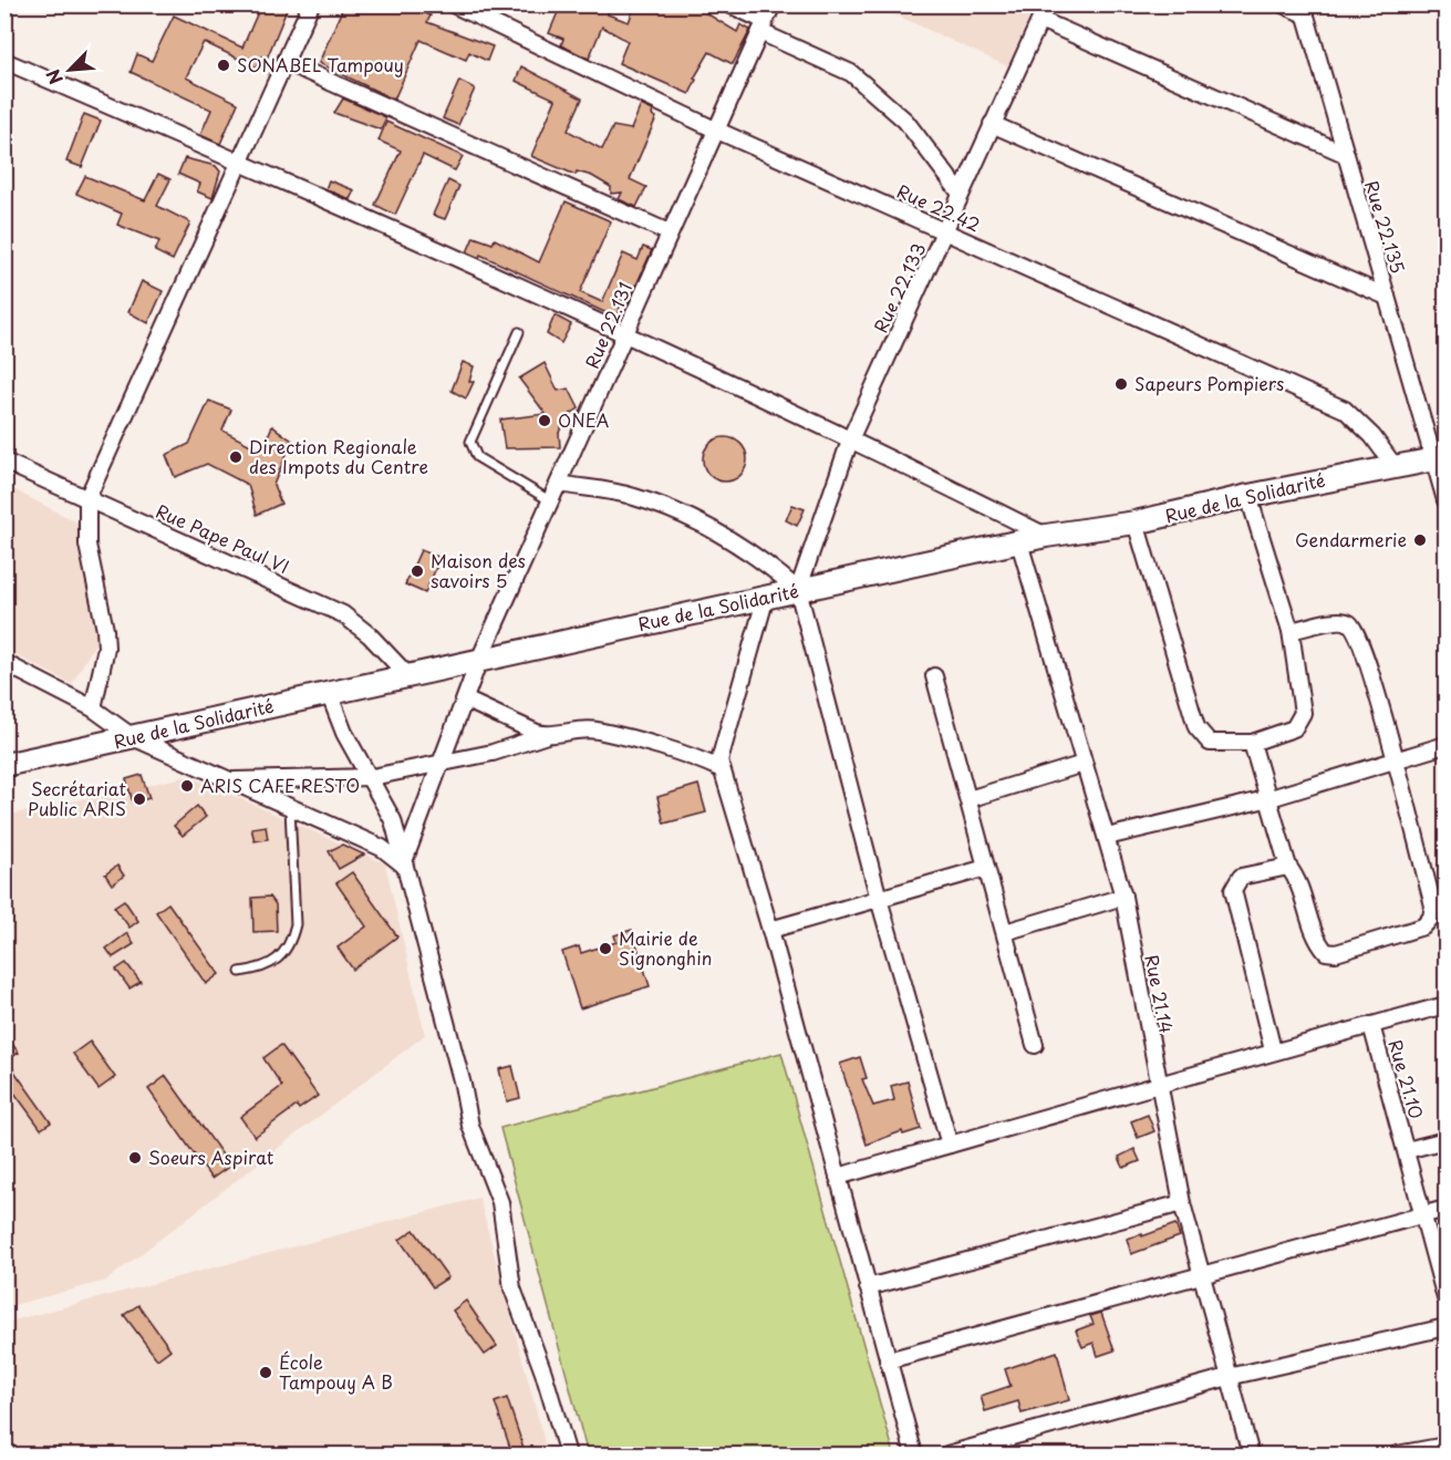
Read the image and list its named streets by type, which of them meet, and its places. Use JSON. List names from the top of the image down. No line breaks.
{"streets":{"street":["Rue 22.42","Rue 22.135","Rue 22.133","Rue 22.131","Rue de la Solidarité","Rue Pape Paul VI","Rue 21.14","Rue 21.10"]},"crossings":[["Rue 22.42","Rue 22.133"],["Rue 22.42","Rue 22.131"],["Rue 22.42","Rue de la Solidarité"],["Rue 22.135","Rue de la Solidarité"],["Rue 22.133","Rue de la Solidarité"],["Rue 22.131","Rue de la Solidarité"],["Rue de la Solidarité","Rue Pape Paul VI"],["Rue de la Solidarité","Rue 21.14"]],"places":["SONABEL Tampouy","Sapeurs Pompiers","ONEA","Direction Regionale des Impots du Centre","Gendarmerie","Maison des savoirs 5","ARIS CAFE RESTO","Secrétariat Public ARIS","Mairie de Signonghin","Soeurs Aspirat","École Tampouy A B"],"north":"bottom left"}
